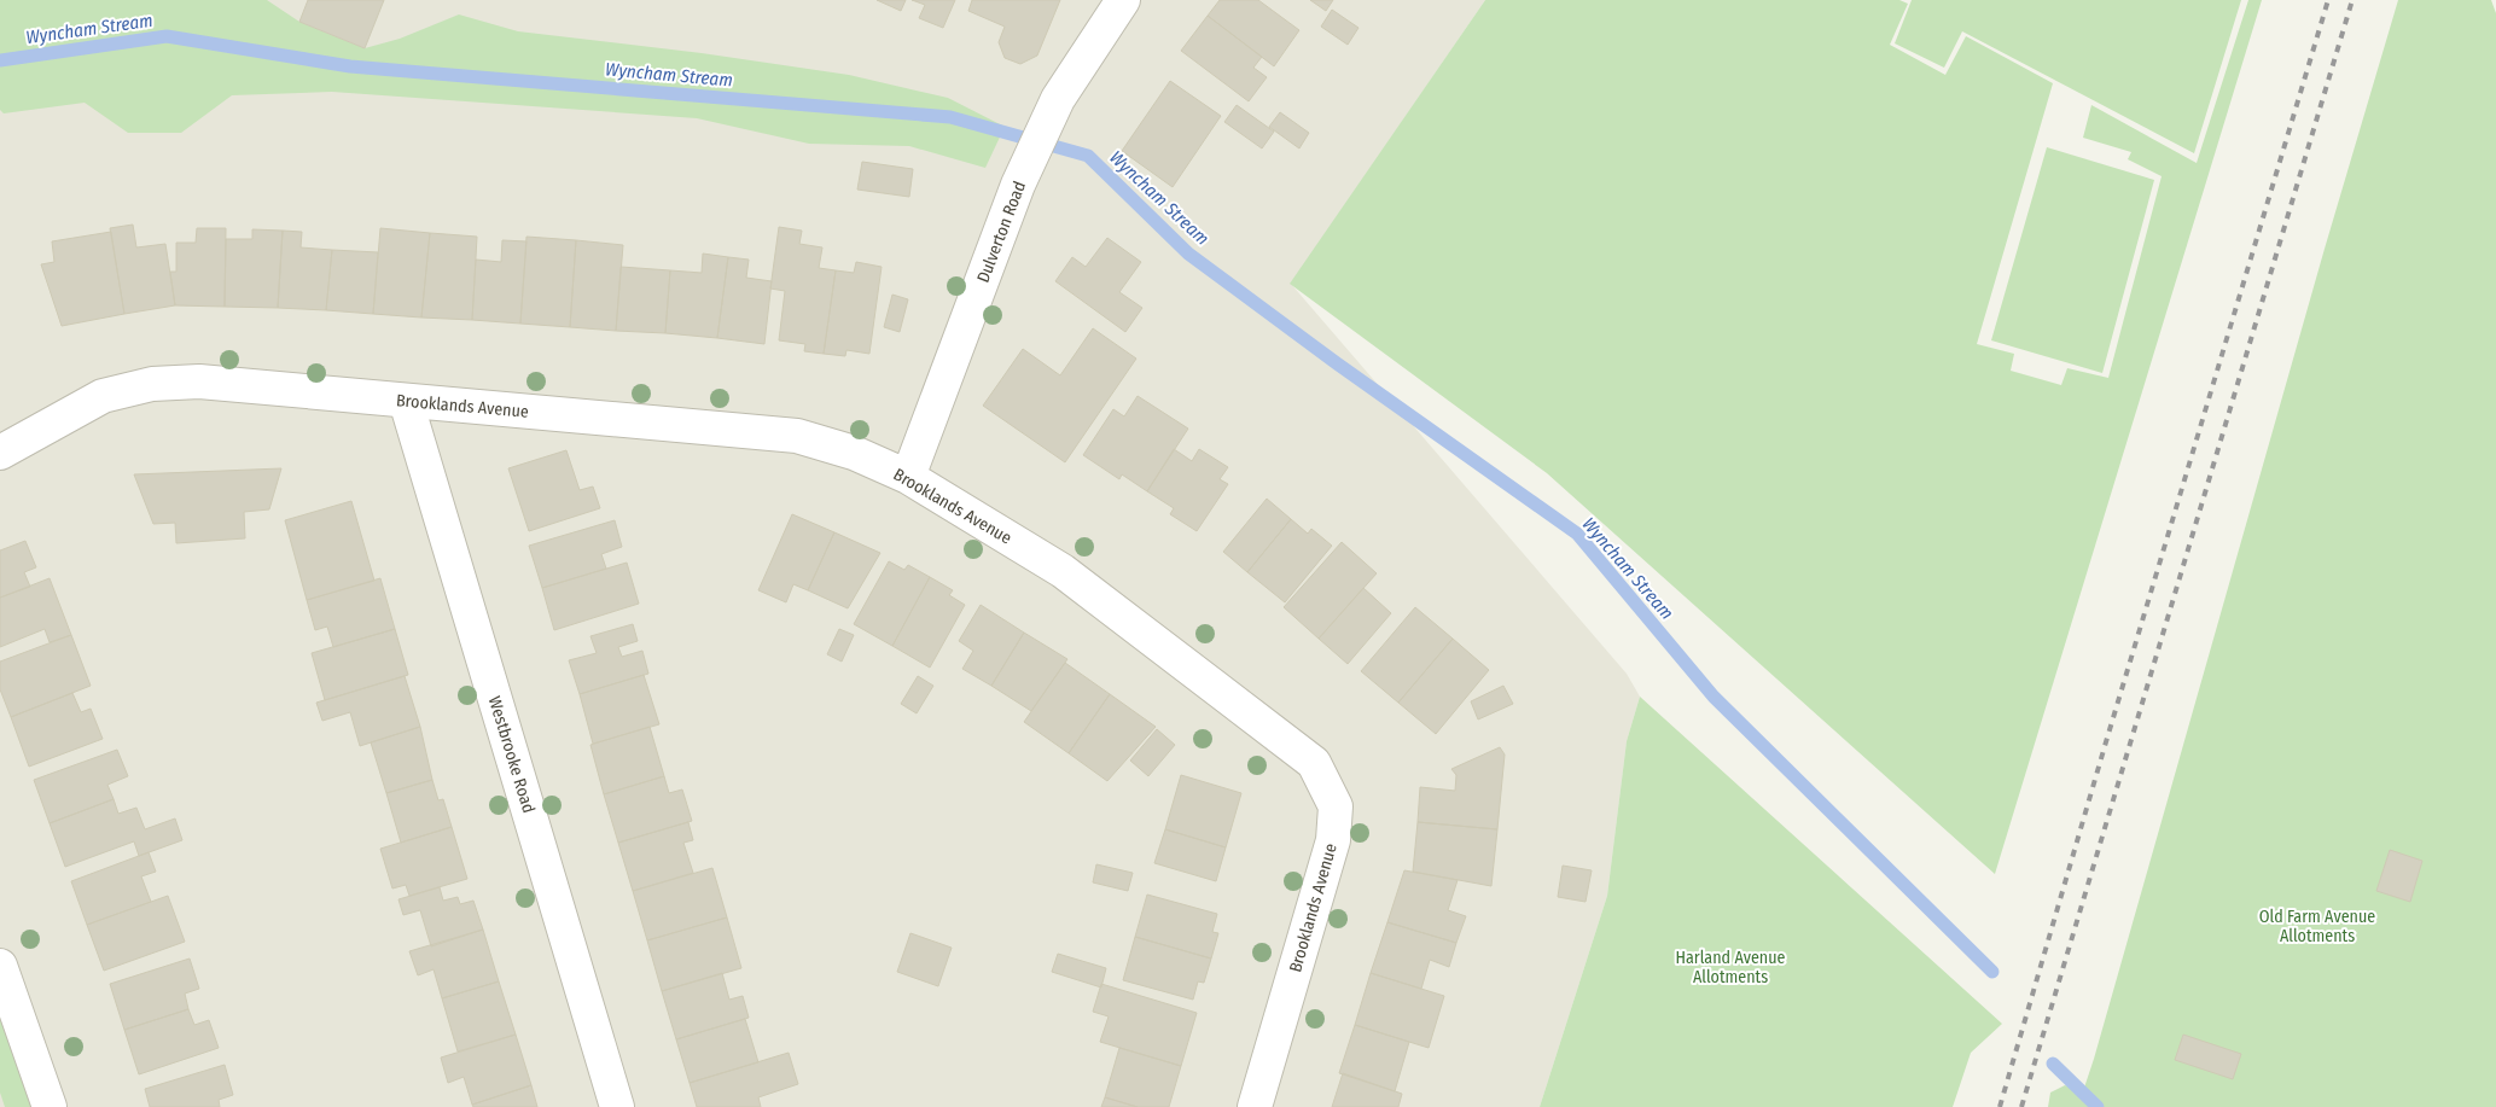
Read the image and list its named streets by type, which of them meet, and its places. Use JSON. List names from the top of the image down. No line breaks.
{"streets":{"street":["Dulverton Road","Brooklands Avenue","Westbrooke Road"]},"crossings":[["Dulverton Road","Brooklands Avenue"],["Brooklands Avenue","Westbrooke Road"]],"water":["Wyncham Stream"],"parks":["Old Farm Avenue Allotments","Harland Avenue Allotments"]}
